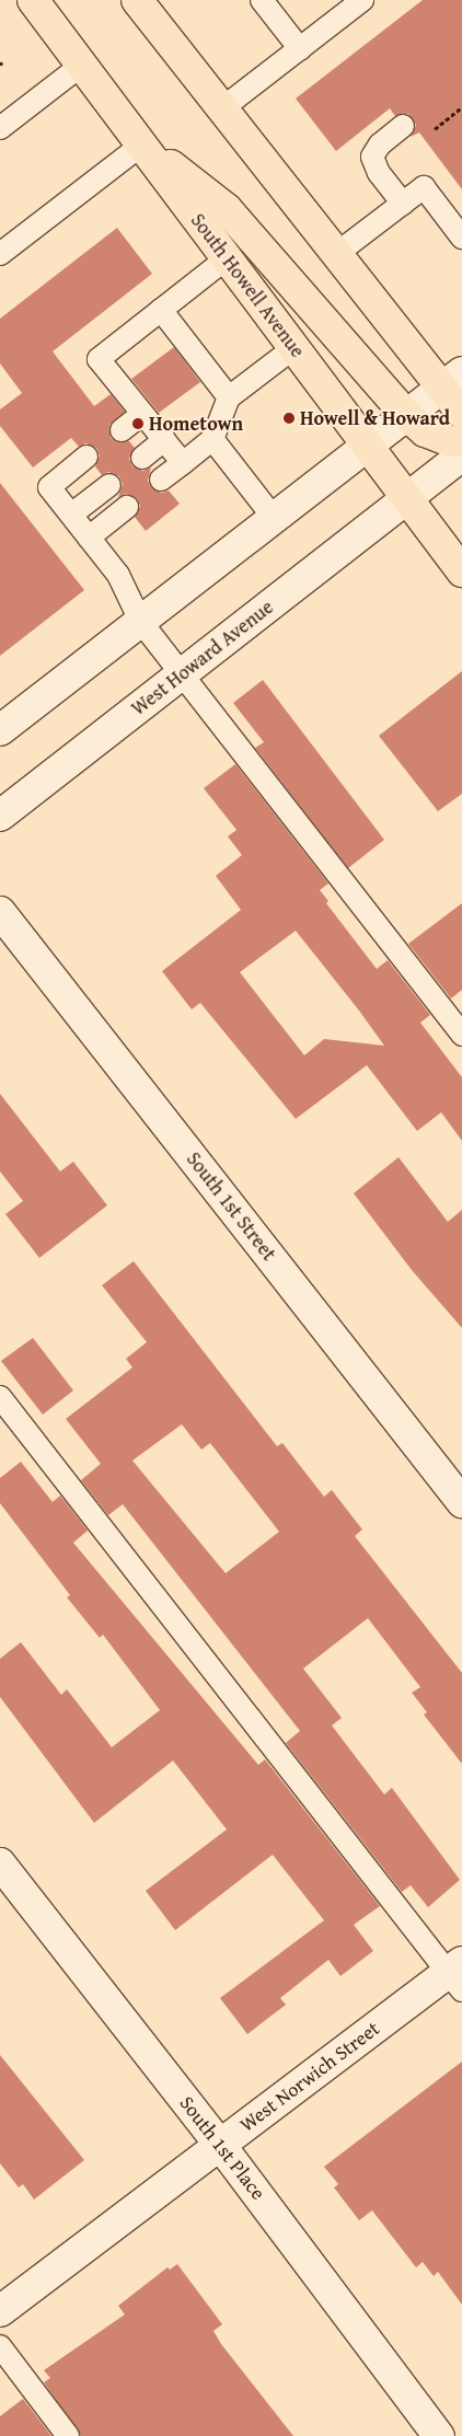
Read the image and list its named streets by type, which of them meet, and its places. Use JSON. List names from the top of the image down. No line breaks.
{"streets":{"main road":["South Howell Avenue"],"street":["West Howard Avenue","South 1st Street","West Norwich Street","South 1st Place"]},"crossings":[["South Howell Avenue","West Howard Avenue"],["West Norwich Street","South 1st Place"]],"places":["Howell & Howard","Hometown"]}
